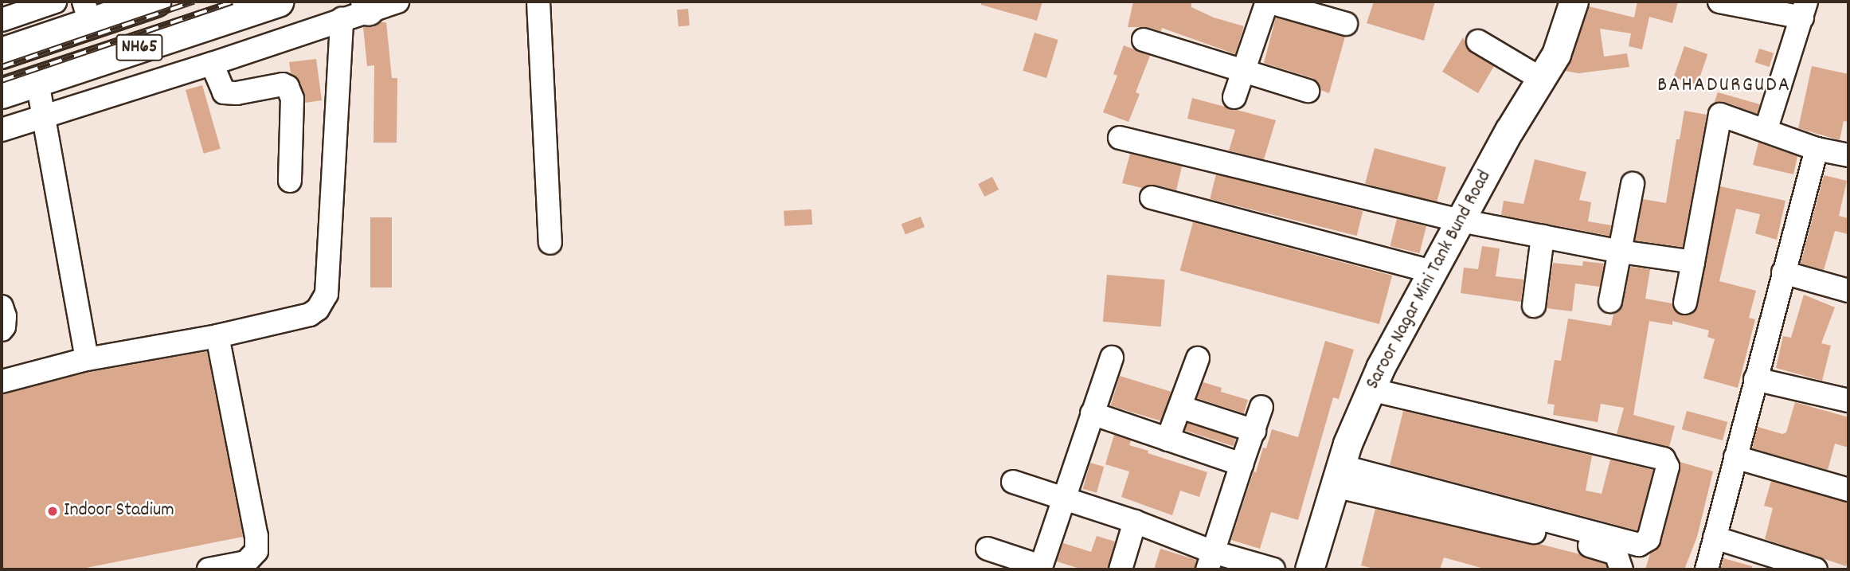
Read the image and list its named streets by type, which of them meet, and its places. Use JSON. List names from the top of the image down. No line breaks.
{"streets":{"highway":["NH65"],"main road":["Saroor Nagar Mini Tank Bund Road"]},"districts":["BAHADURGUDA"],"places":["Indoor Stadium"]}
